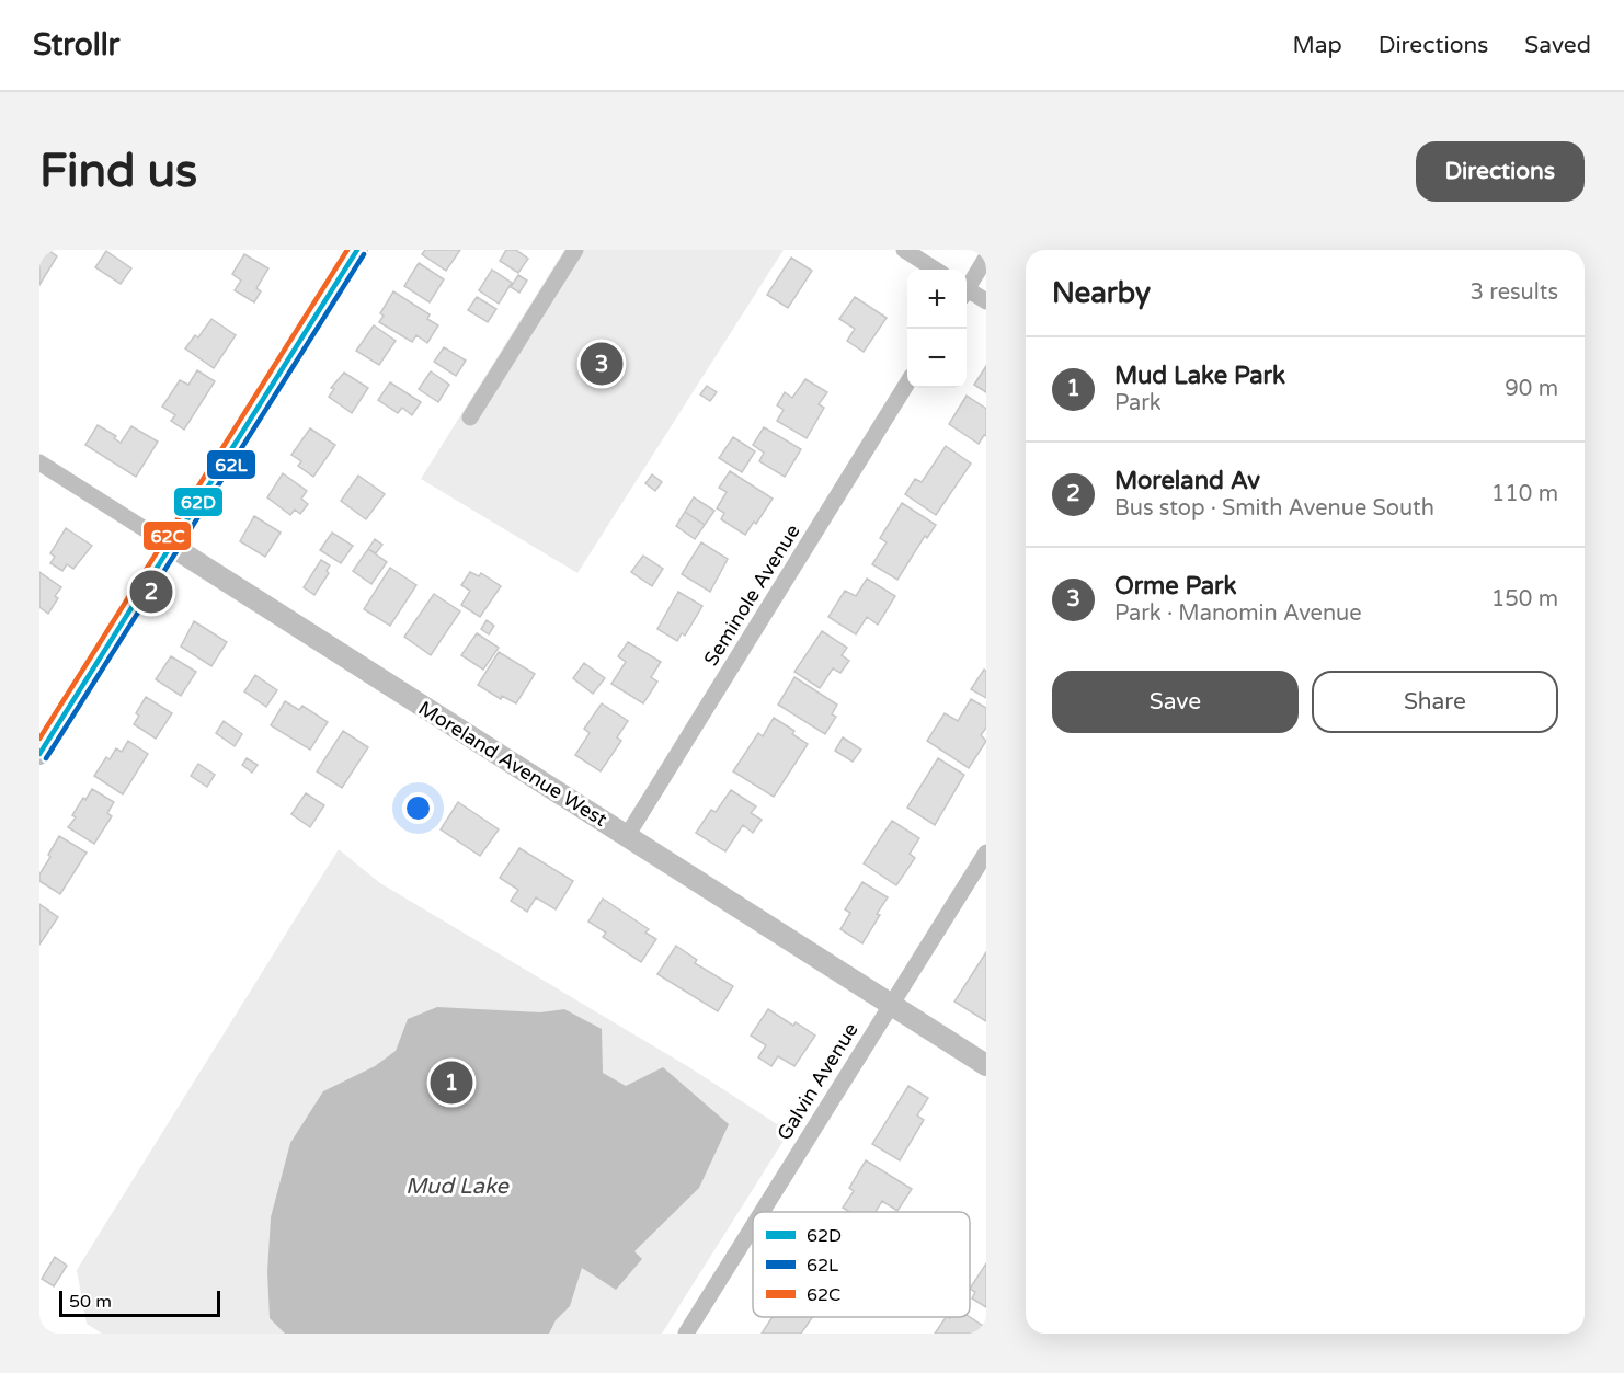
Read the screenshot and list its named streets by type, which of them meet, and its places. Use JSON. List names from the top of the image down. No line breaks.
{"streets":{"street":["Seminole Avenue","Moreland Avenue West","Galvin Avenue"]},"crossings":[["Seminole Avenue","Moreland Avenue West"],["Moreland Avenue West","Galvin Avenue"]],"water":["Mud Lake"],"lines":["transit line 62D","transit line 62C","transit line 62L"],"legend":["62D","62L","62C"],"scale_bar":"50 m","page":{"header":"Strollr","nav":["Map","Directions","Saved"],"buttons":["Directions",["Save","Share"]],"title":"Find us","heading":["Nearby","3 results"],"map_buttons":["+","−"],"list":[{"mark":"1","name":"Mud Lake Park","note":"Park","value":"90 m"},{"mark":"2","name":"Moreland Av","note":"Bus stop · Smith Avenue South","value":"110 m"},{"mark":"3","name":"Orme Park","note":"Park · Manomin Avenue","value":"150 m"}],"pins":["3","2","1"],"scale":"50 m"}}
